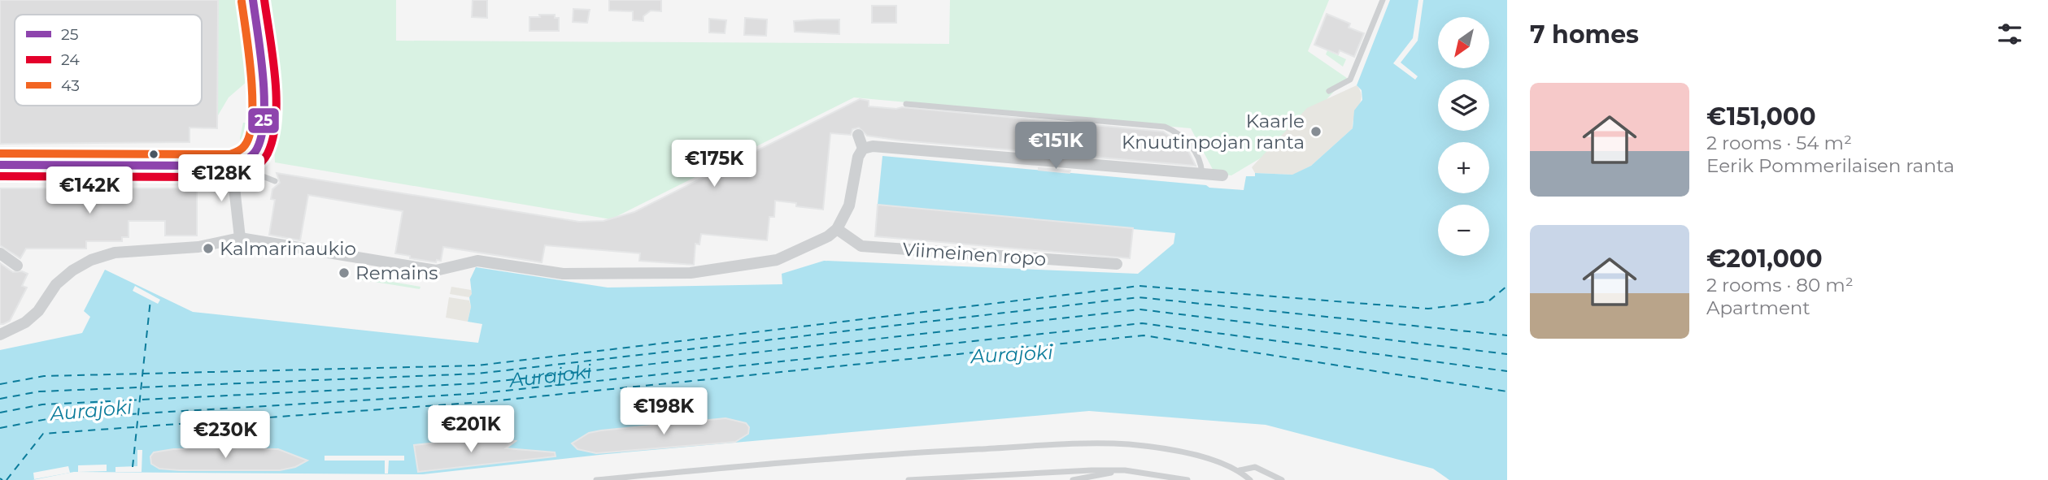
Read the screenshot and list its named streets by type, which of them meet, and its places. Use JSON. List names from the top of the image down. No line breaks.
{"streets":{"street":["Viimeinen ropo"]},"water":["Aurajoki"],"places":["Kaarle Knuutinpojan ranta","Kalmarinaukio","Remains"],"lines":["transit line 25","transit line 24","transit line 43"],"legend":["25","24","43"],"north":"bottom left","page":{"heading":"7 homes","map_buttons":["+","−"],"list":[{"name":"€151,000","note":"2 rooms · 54 m² · Eerik Pommerilaisen ranta"},{"name":"€201,000","note":"2 rooms · 80 m² · Apartment"}],"price":["€151K","€175K","€128K","€142K","€198K","€201K","€230K"]}}
